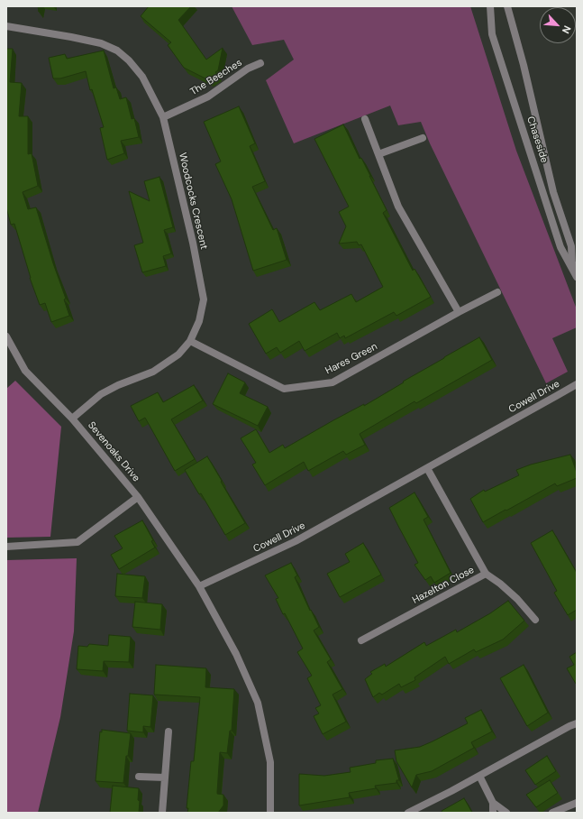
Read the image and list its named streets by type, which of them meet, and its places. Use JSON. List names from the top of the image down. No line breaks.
{"streets":{"street":["The Beeches","Chaseside","Woodcocks Crescent","Hares Green","Cowell Drive","Sevenoaks Drive","Hazelton Close"]},"crossings":[["The Beeches","Woodcocks Crescent"],["Woodcocks Crescent","Hares Green"],["Woodcocks Crescent","Sevenoaks Drive"],["Cowell Drive","Sevenoaks Drive"],["Cowell Drive","Hazelton Close"]],"north":"bottom right"}
